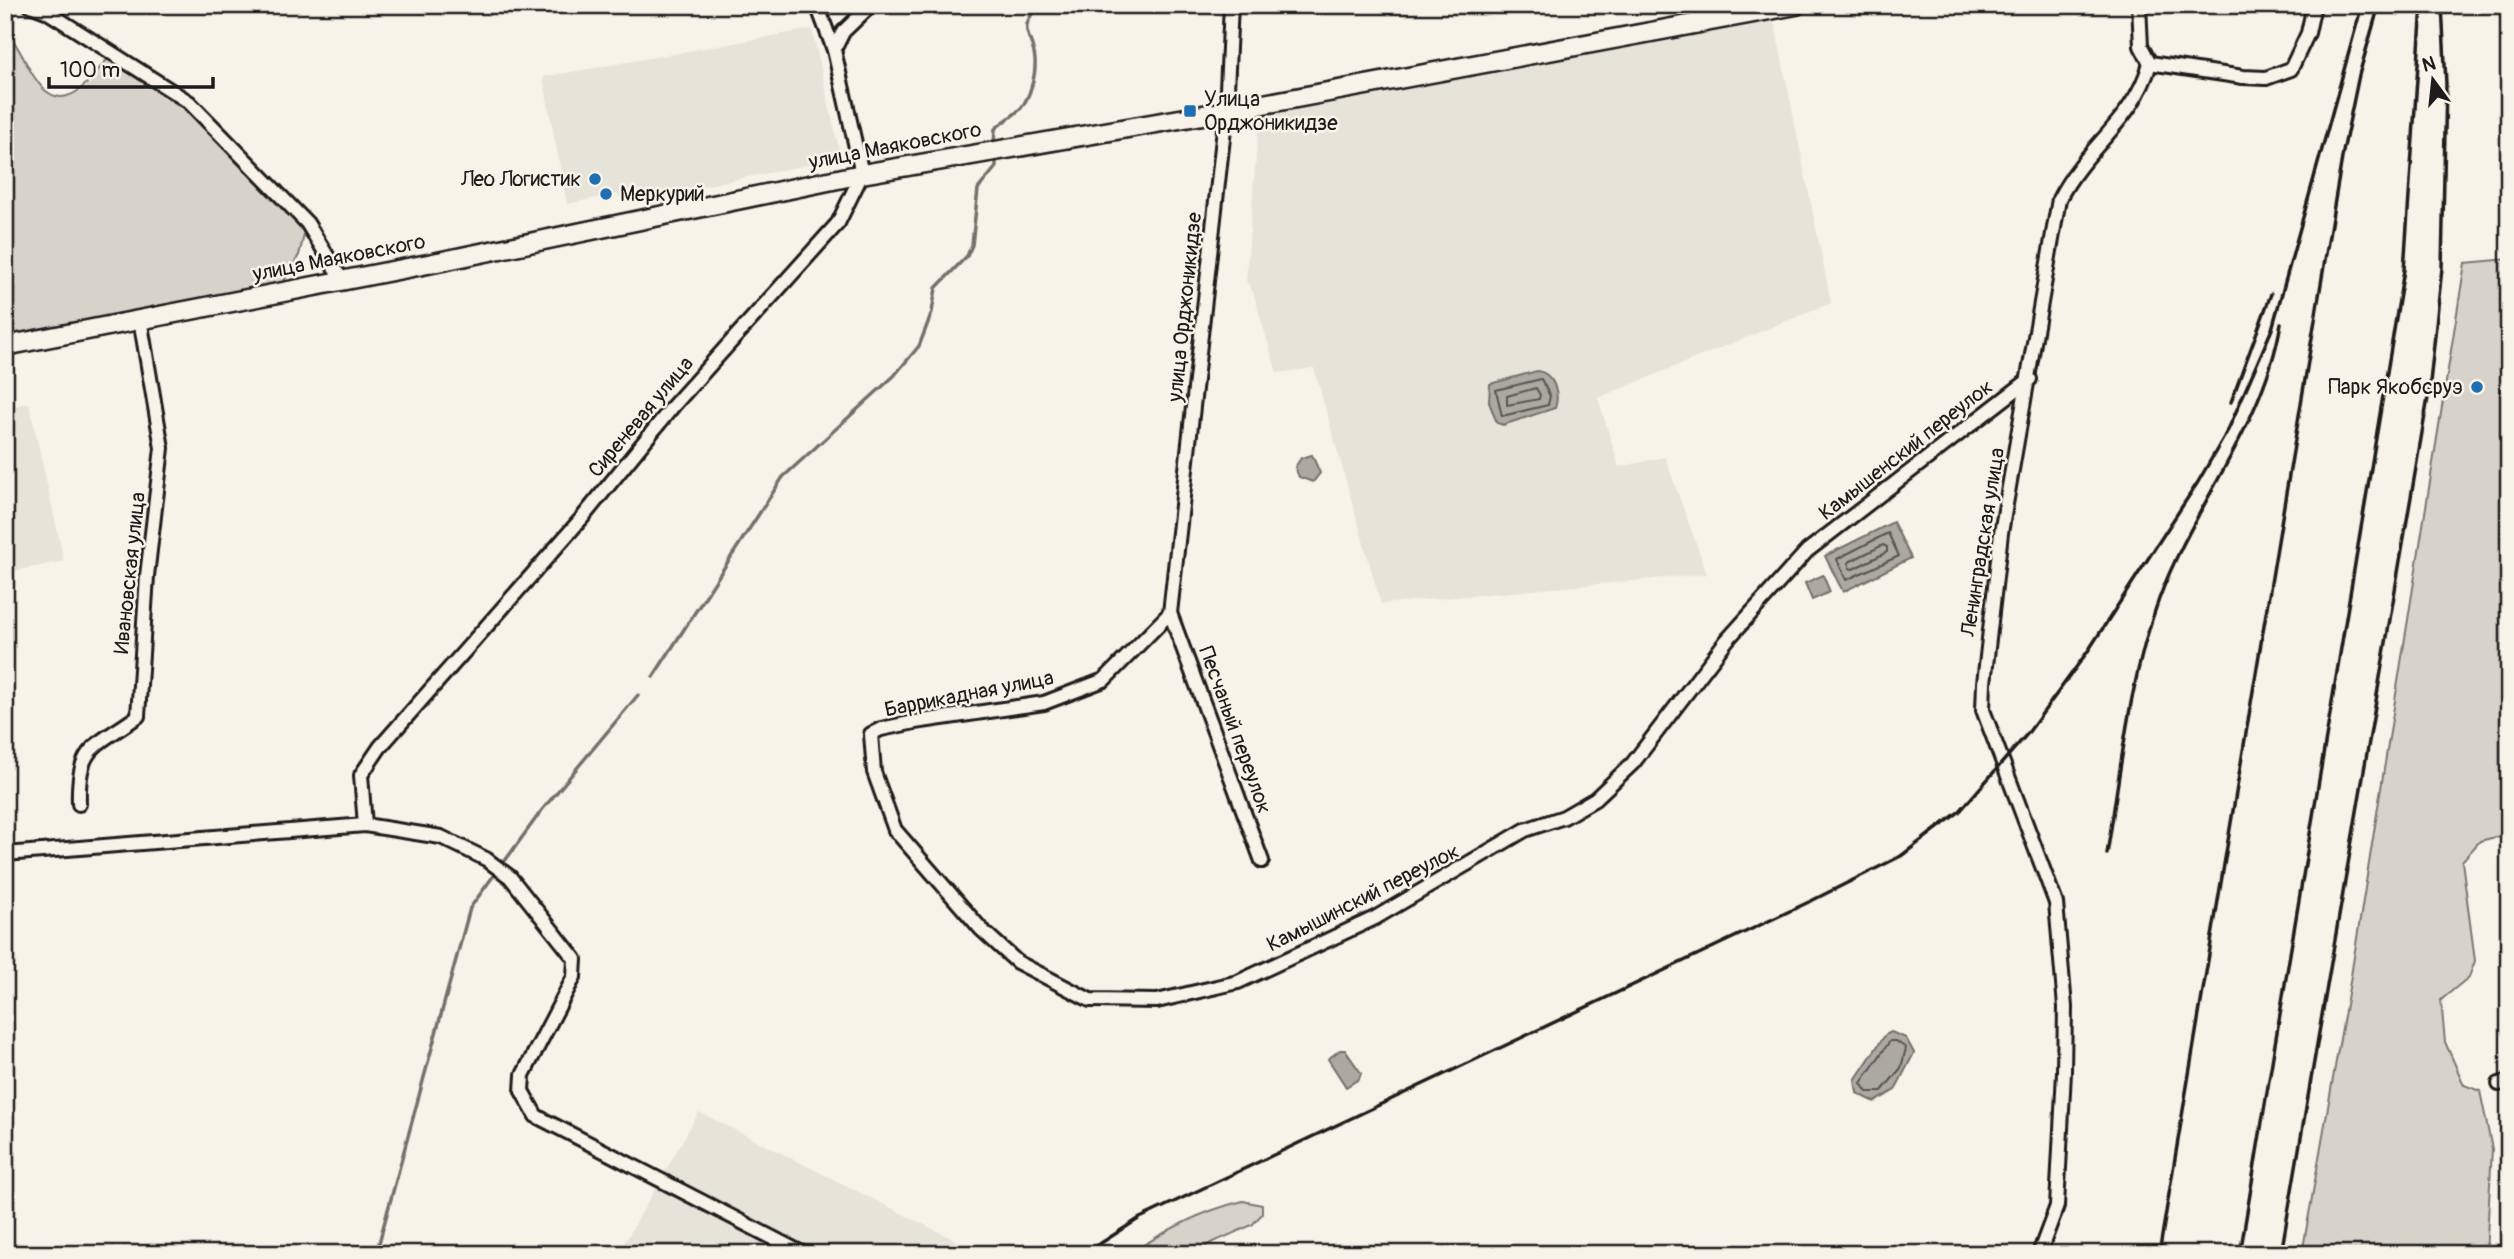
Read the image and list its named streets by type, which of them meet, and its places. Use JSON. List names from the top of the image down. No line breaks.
{"streets":{"street":["улица Маяковского","улица Орджоникидзе","Сиреневая улица","Камышенский переулок","Ленинградская улица","Ивановская улица","Баррикадная улица","Песчаный переулок","Камышинский переулок"]},"crossings":[["улица Маяковского","улица Орджоникидзе"],["улица Маяковского","Сиреневая улица"],["улица Маяковского","Ивановская улица"],["улица Орджоникидзе","Баррикадная улица"],["улица Орджоникидзе","Песчаный переулок"],["Камышенский переулок","Ленинградская улица"],["Камышенский переулок","Камышинский переулок"],["Баррикадная улица","Песчаный переулок"],["Баррикадная улица","Камышинский переулок"]],"places":{"transit":["Улица Орджоникидзе"],"other":["Лео Логистик","Меркурий","Парк Якобсруэ"]},"scale_bar":"100 m","north":"top"}
